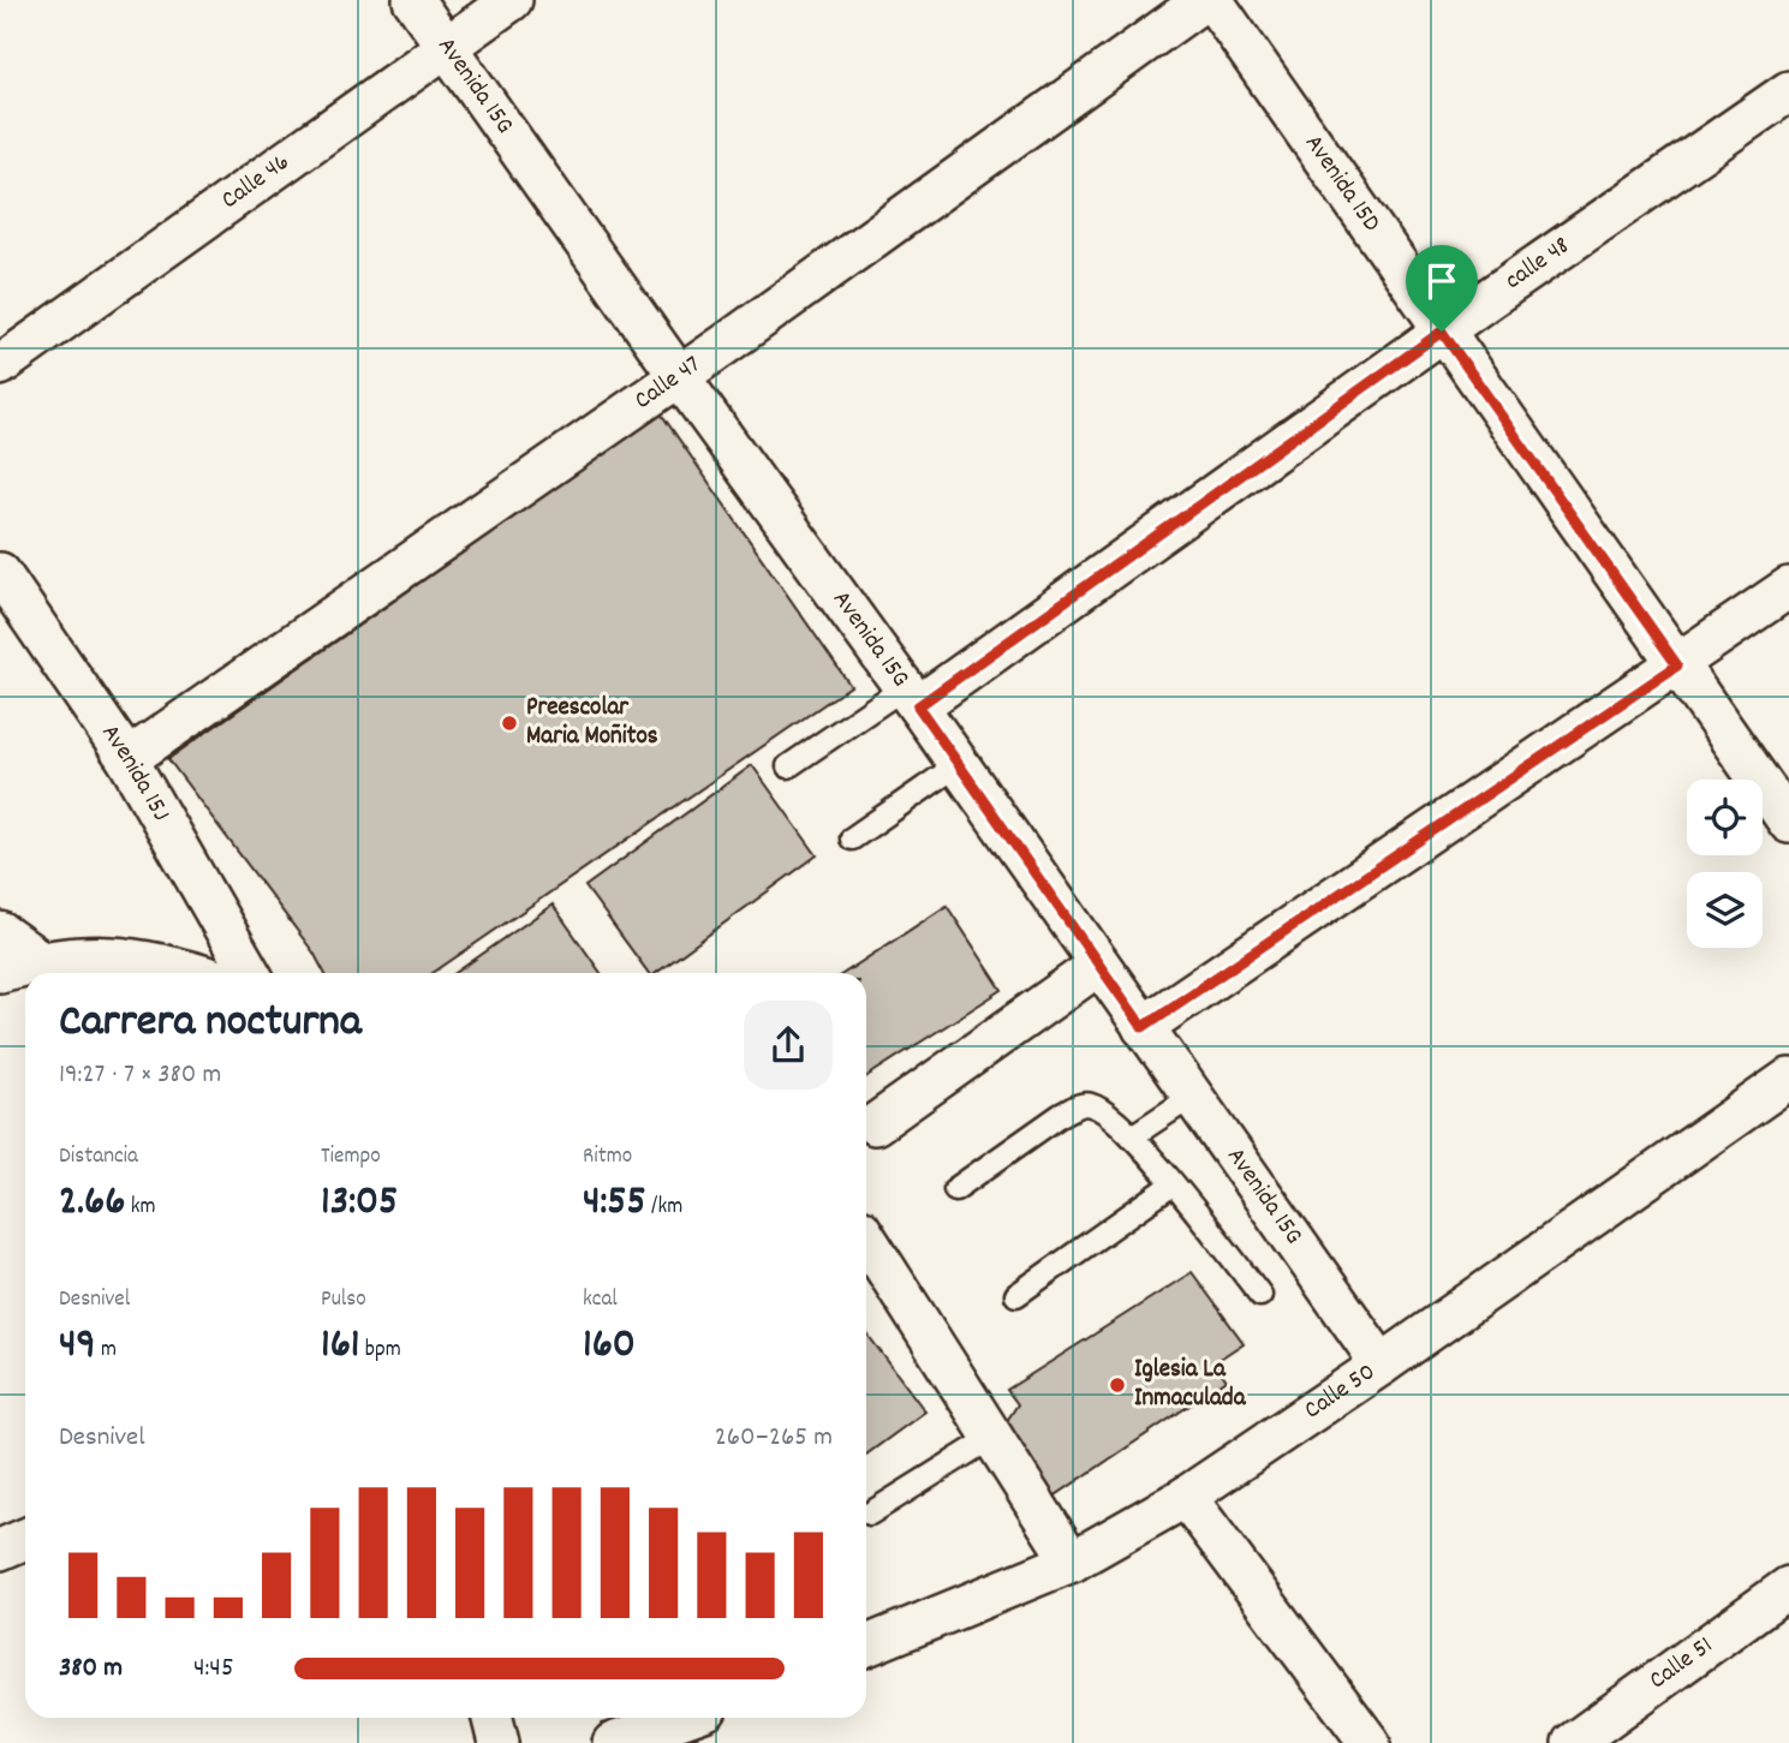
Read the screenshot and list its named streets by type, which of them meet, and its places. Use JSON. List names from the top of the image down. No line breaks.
{"streets":{"street":["Avenida 15G","Calle 46","Avenida 15D","calle 48","Calle 47","Avenida 15J","Calle 50","Calle 51"]},"crossings":[["Avenida 15G","Calle 46"],["Avenida 15G","calle 48"],["Avenida 15G","Calle 47"],["Avenida 15G","Calle 50"],["Avenida 15D","calle 48"],["Calle 47","Avenida 15J"]],"places":["Preescolar Maria Moñitos","Iglesia La Inmaculada"],"page":{"heading":["Carrera nocturna","19:27 · 7 × 380 m"],"stats":[["Distancia","2.66 km"],["Tiempo","13:05"],["Ritmo","4:55 /km"],["Desnivel","49 m"],["Pulso","161 bpm"],["kcal","160"]],"chart":["Desnivel","260–265 m"],"list":[{"name":"380 m","note":"4:45"}]}}
